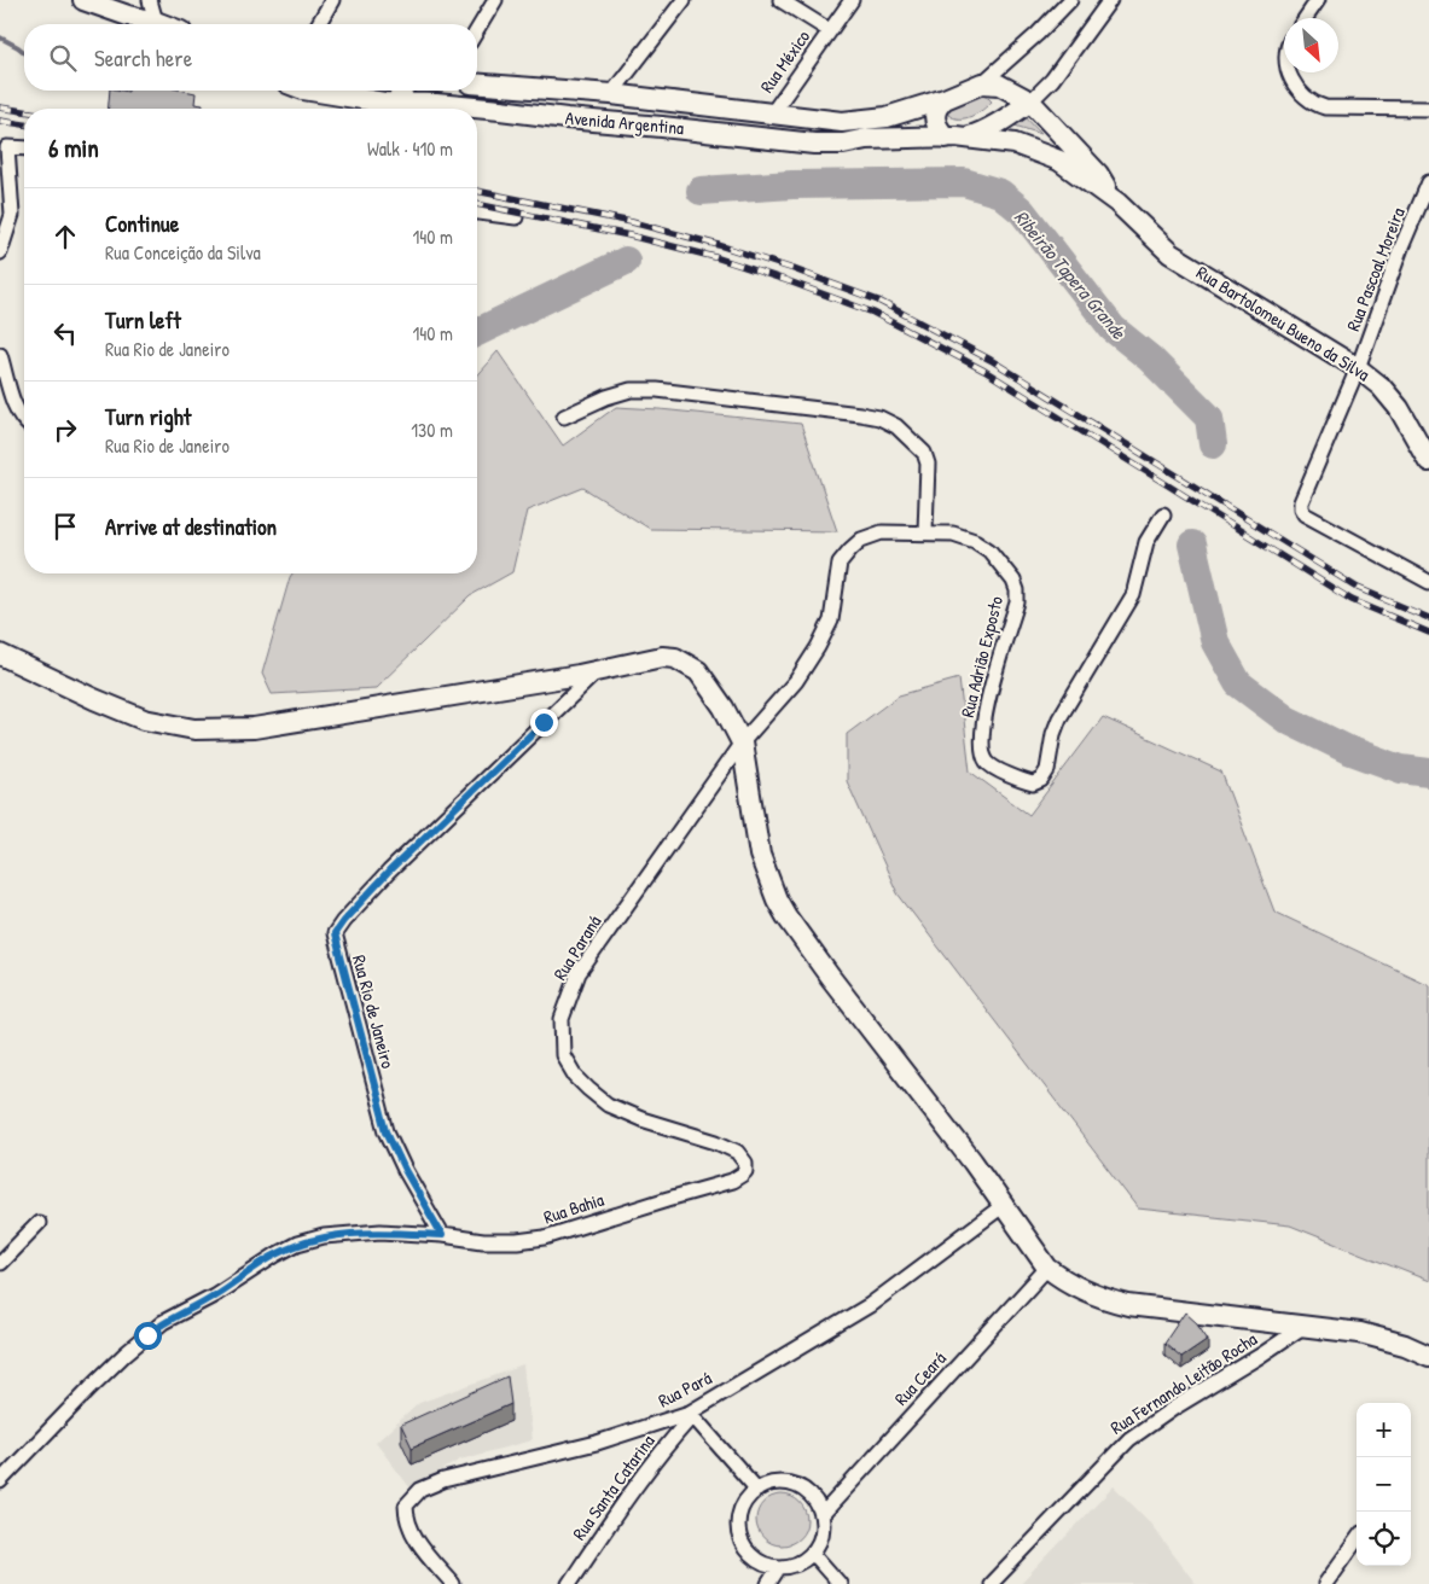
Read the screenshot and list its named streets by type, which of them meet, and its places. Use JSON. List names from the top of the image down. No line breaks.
{"streets":{"street":["Rua México","Avenida Argentina","Rua Pascoal Moreira","Rua Bartolomeu Bueno da Silva","Rua Adrião Exposto","Rua Paraná","Rua Rio de Janeiro","Rua Bahia","Rua Ceará","Rua Fernando Leitão Rocha","Rua Pará","Rua Santa Catarina"]},"crossings":[["Rua México","Avenida Argentina"],["Avenida Argentina","Rua Bartolomeu Bueno da Silva"],["Rua Pascoal Moreira","Rua Bartolomeu Bueno da Silva"],["Rua Adrião Exposto","Rua Paraná"],["Rua Paraná","Rua Bahia"],["Rua Rio de Janeiro","Rua Bahia"],["Rua Pará","Rua Santa Catarina"]],"water":["Ribeirão Tapera Grande"],"north":"bottom right","page":{"search":"Search here","heading":["6 min","Walk · 410 m"],"list":[["Continue","Rua Conceição da Silva","140 m"],["Turn left","Rua Rio de Janeiro","140 m"],["Turn right","Rua Rio de Janeiro","130 m"],"Arrive at destination"],"map_buttons":["+","−"]}}
